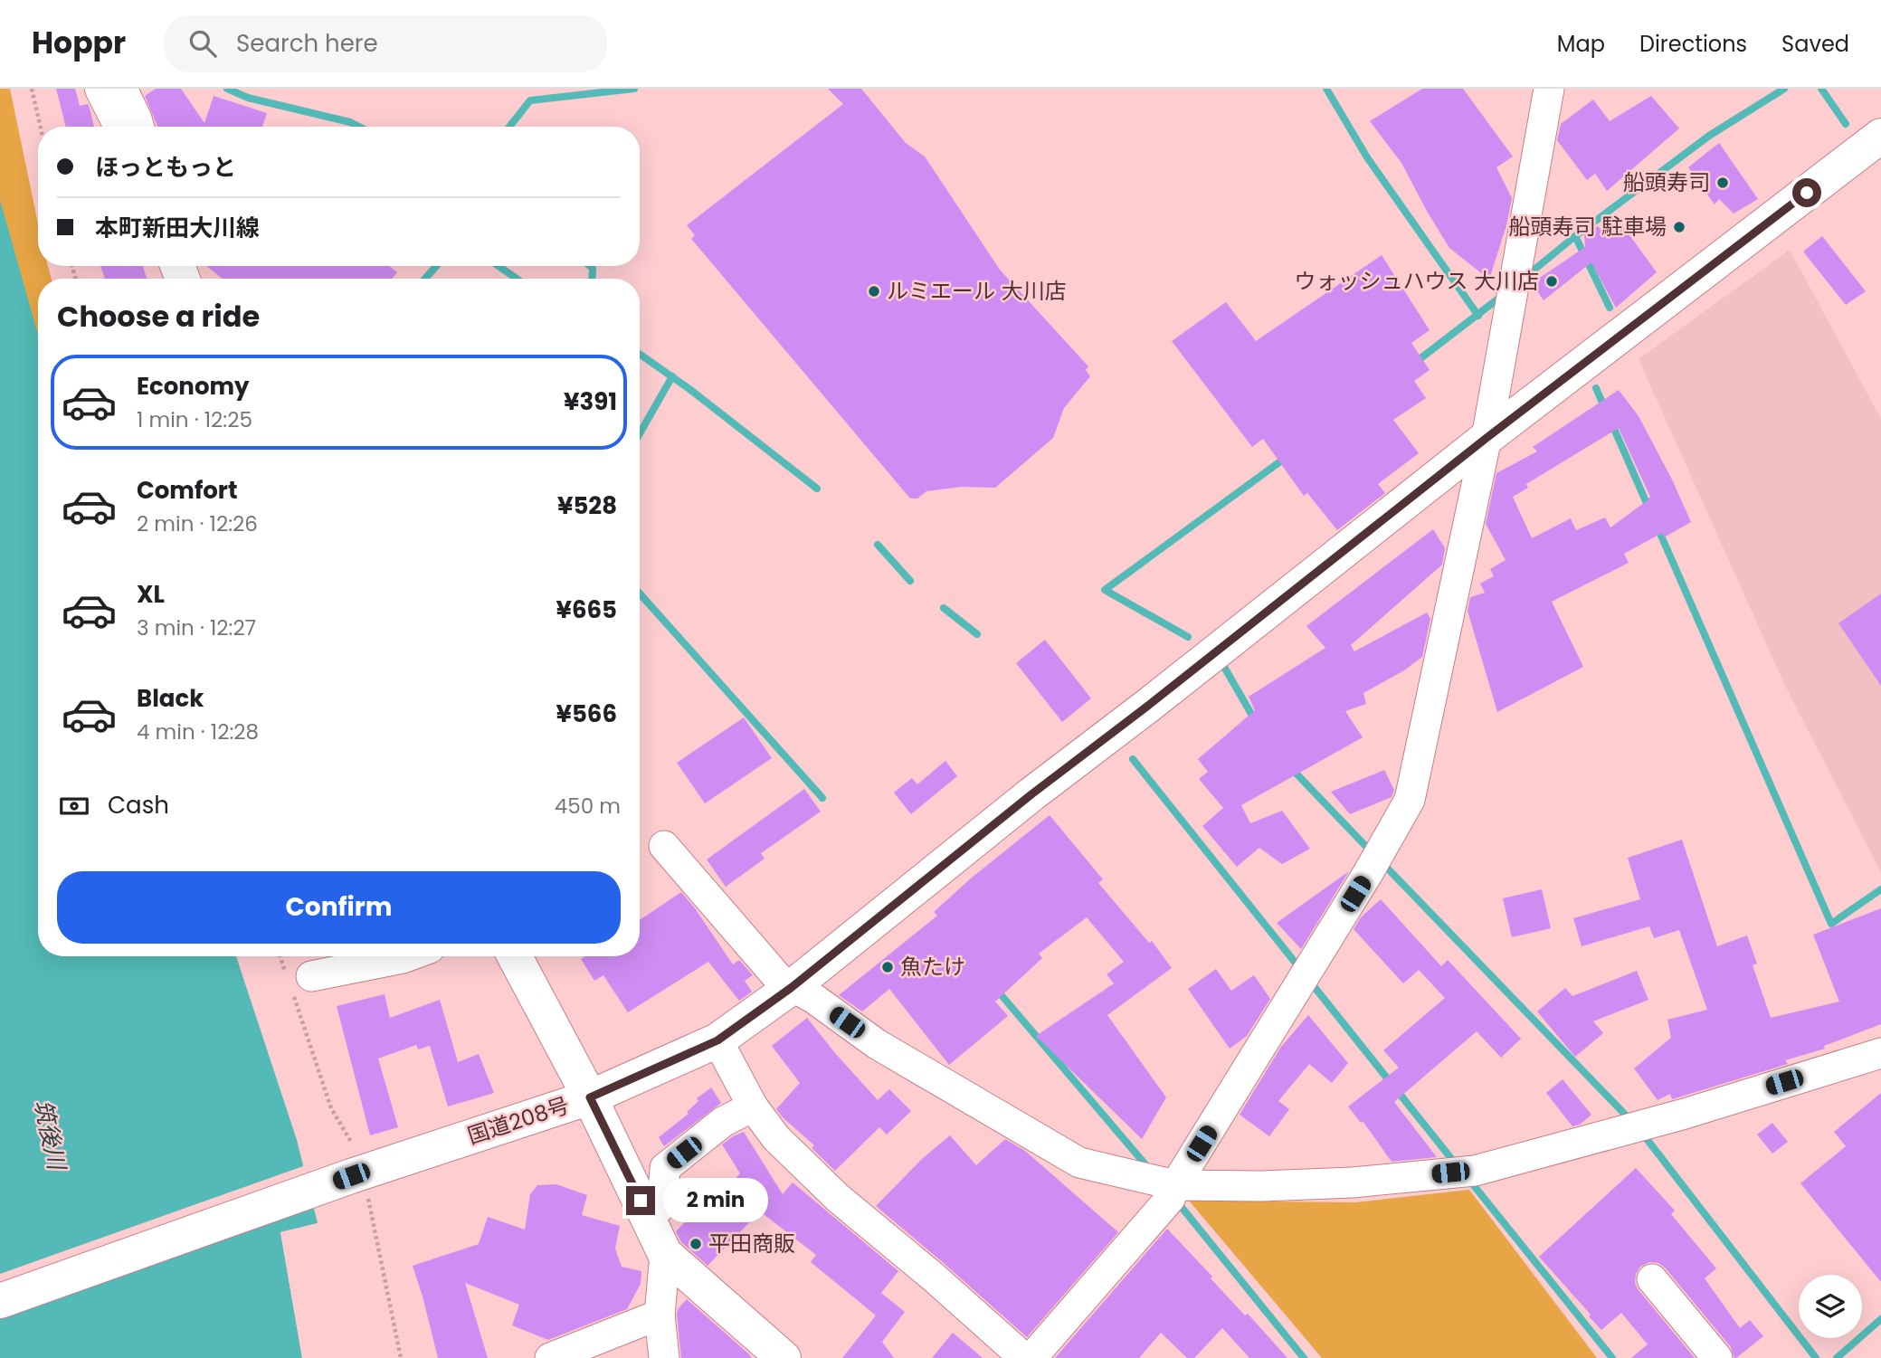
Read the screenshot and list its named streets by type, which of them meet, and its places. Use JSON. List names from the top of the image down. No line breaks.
{"streets":{"main road":["国道208号"]},"water":["筑後川"],"places":["船頭寿司","船頭寿司 駐車場","ウォッシュハウス 大川店","ルミエール 大川店","魚たけ","平田商販"],"page":{"header":"Hoppr","search":"Search here","nav":["Map","Directions","Saved"],"banner":["ほっともっと","本町新田大川線"],"heading":"Choose a ride","list":[{"name":"Economy","note":"1 min · 12:25","value":"¥391"},{"name":"Comfort","note":"2 min · 12:26","value":"¥528"},{"name":"XL","note":"3 min · 12:27","value":"¥665"},{"name":"Black","note":"4 min · 12:28","value":"¥566"}],"pay":["Cash","450 m"],"buttons":"Confirm","bubble":"2 min"}}
